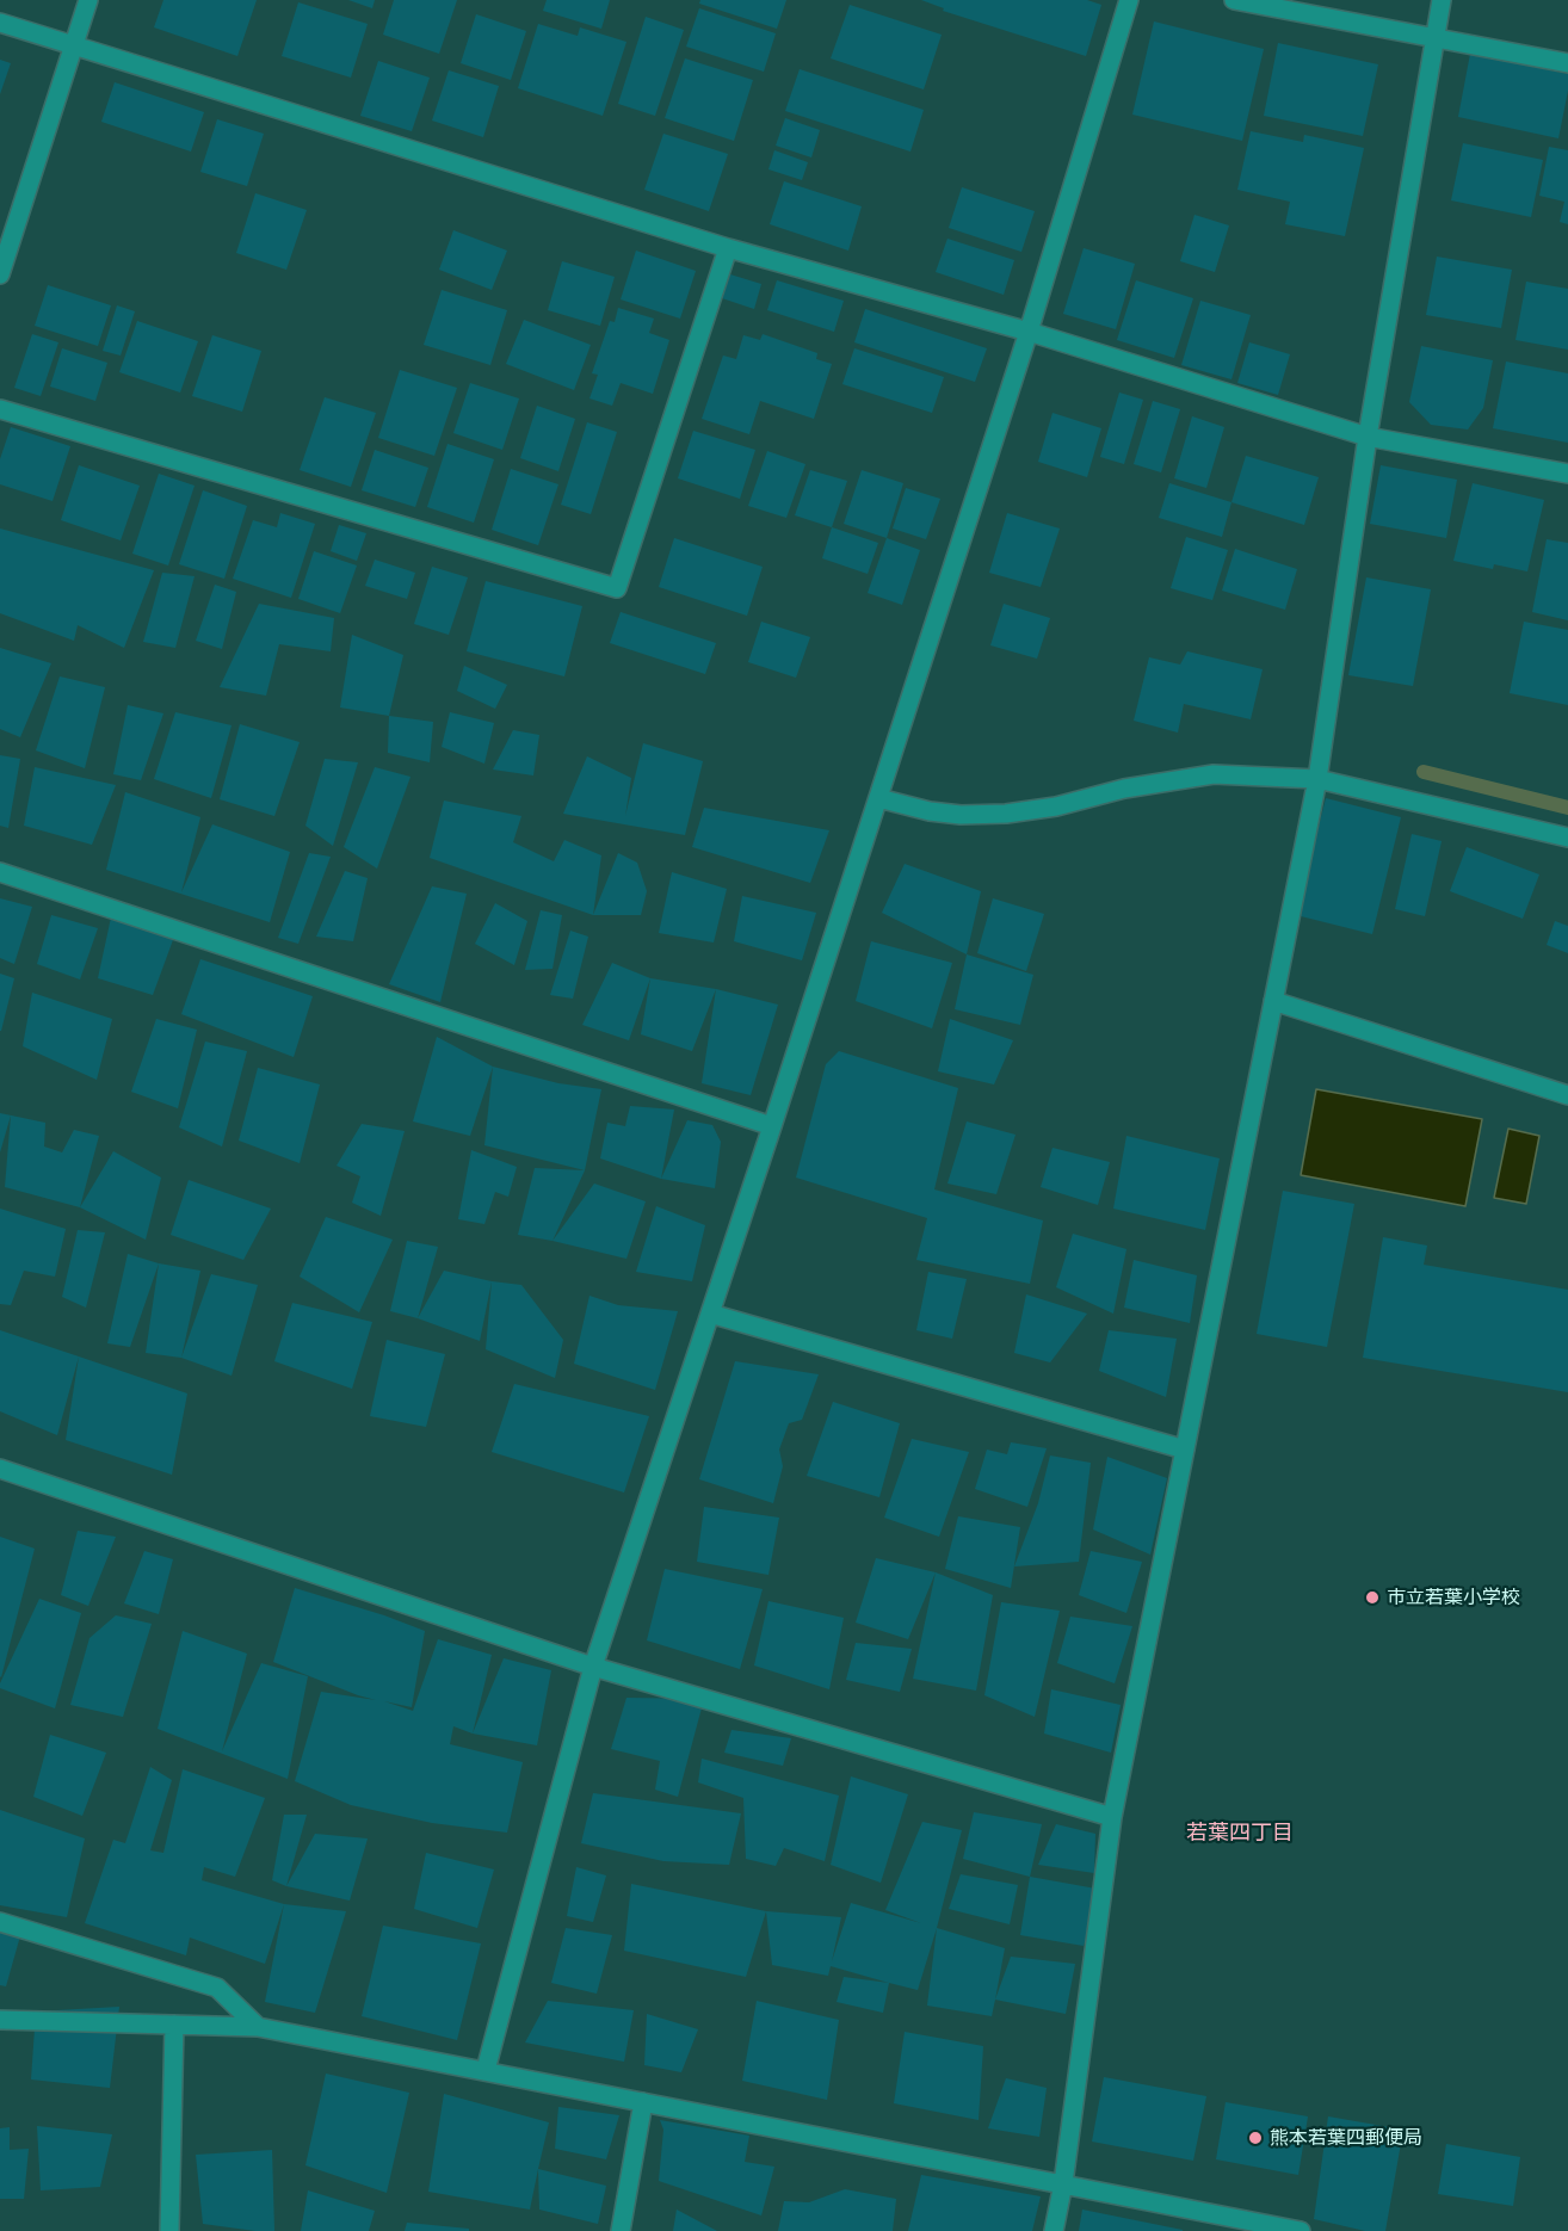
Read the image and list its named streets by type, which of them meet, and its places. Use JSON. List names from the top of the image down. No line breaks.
{"districts":["若葉四丁目"],"places":["市立若葉小学校","熊本若葉四郵便局"]}
